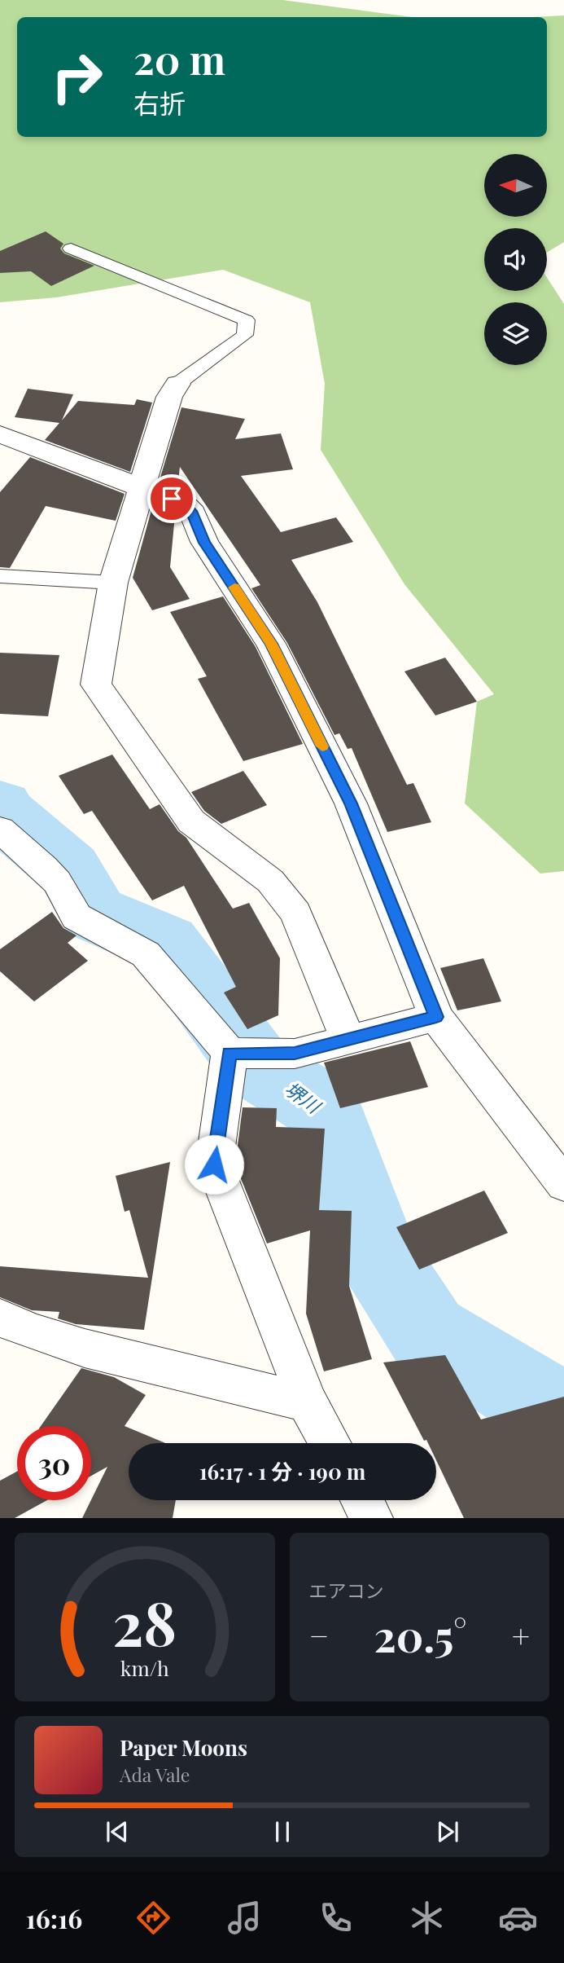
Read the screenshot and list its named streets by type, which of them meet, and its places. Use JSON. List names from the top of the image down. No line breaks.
{"water":["堺川"],"north":"left","page":{"turn":["20 m","右折"],"limit":"30","trip":"16:17 · 1 分 · 190 m","tile":"エアコン","heat":["−","20.5°","+"],"song":["Paper Moons","Ada Vale"],"tabs":"16:16","gauge":["28","km/h"]}}
